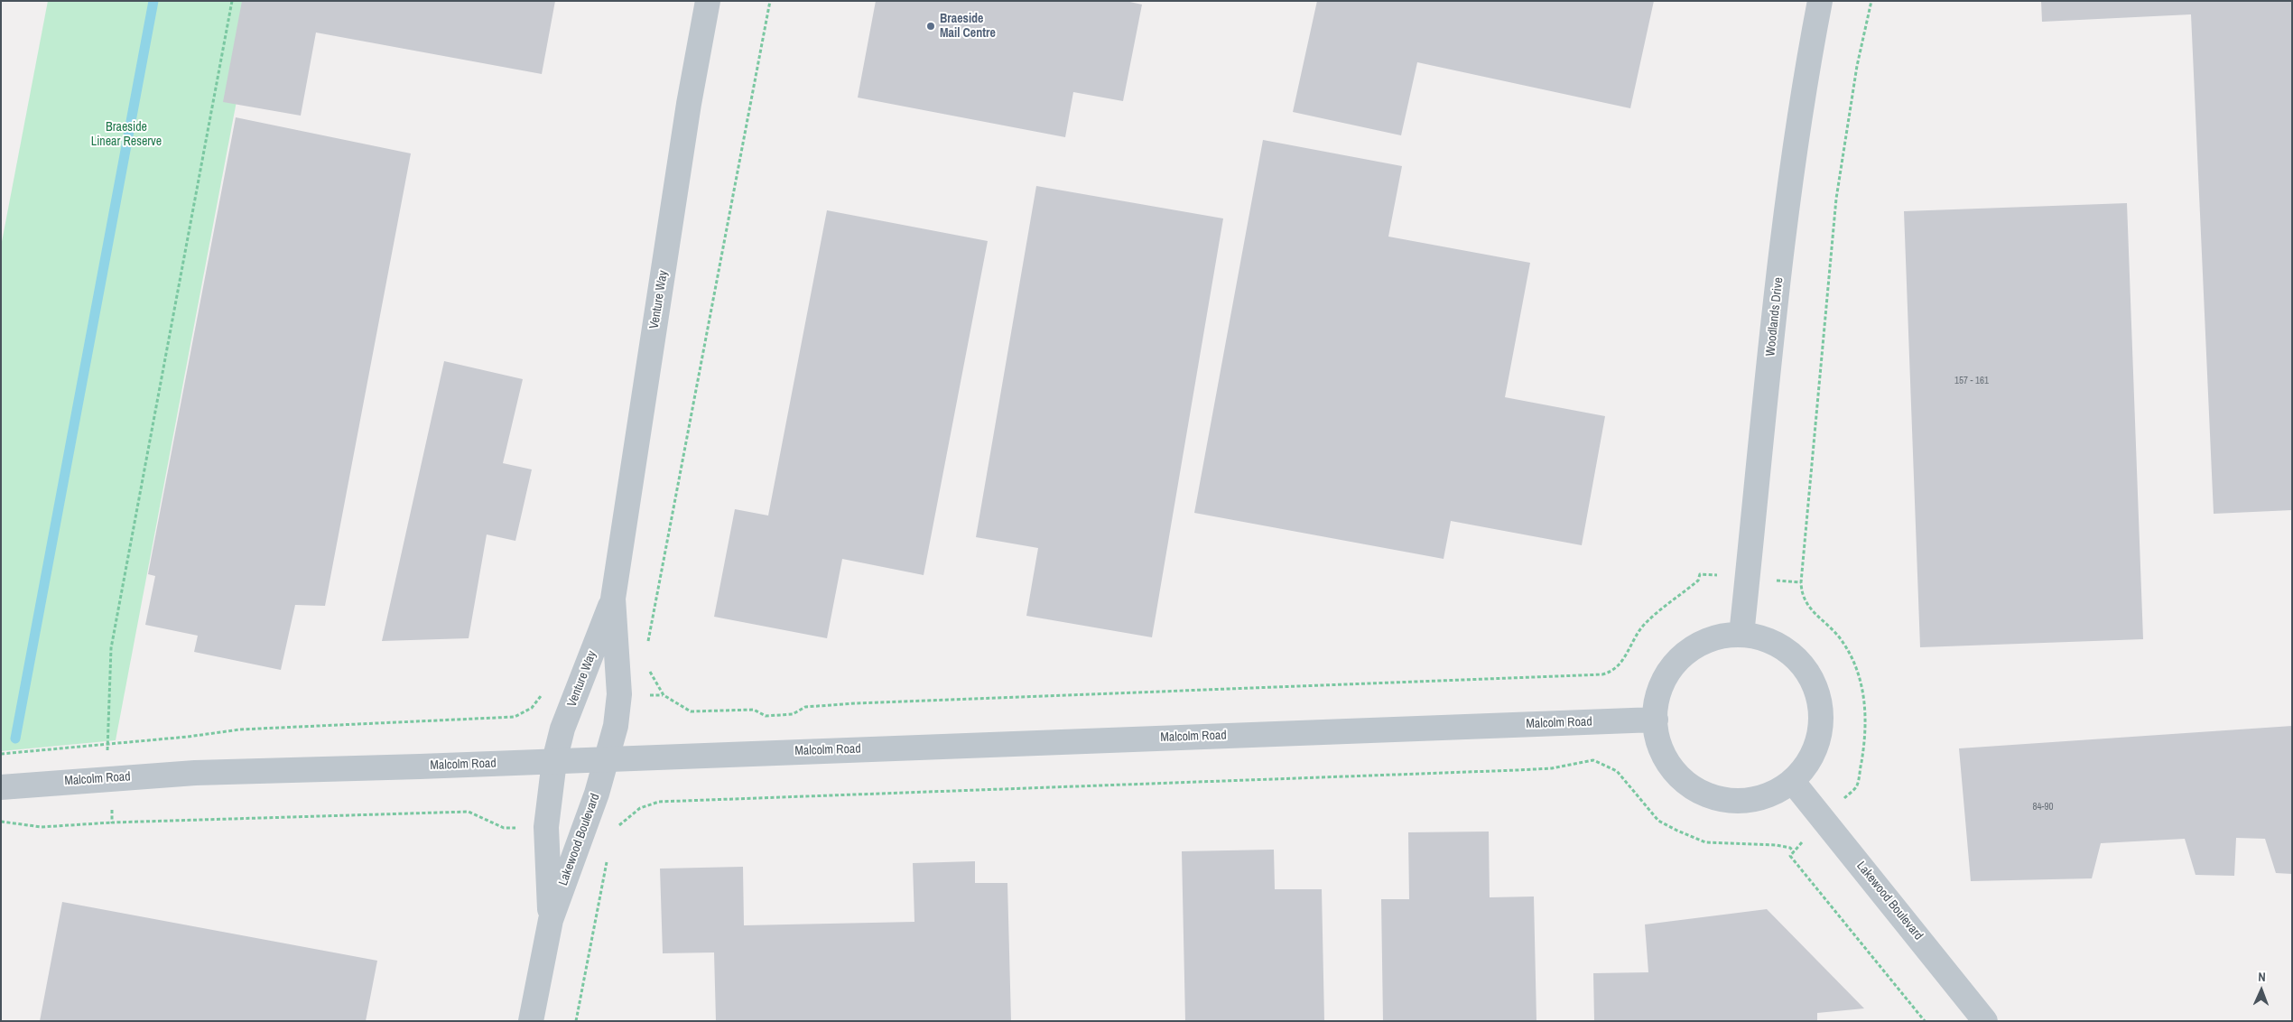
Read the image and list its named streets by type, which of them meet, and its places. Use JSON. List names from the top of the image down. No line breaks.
{"streets":{"street":["Venture Way","Woodlands Drive","Malcolm Road","Lakewood Boulevard"]},"crossings":[["Venture Way","Malcolm Road"],["Venture Way","Lakewood Boulevard"],["Malcolm Road","Lakewood Boulevard"]],"parks":["Braeside Linear Reserve"],"places":["Braeside Mail Centre"],"house_numbers":["157 - 161","84-90"],"north":"top"}
